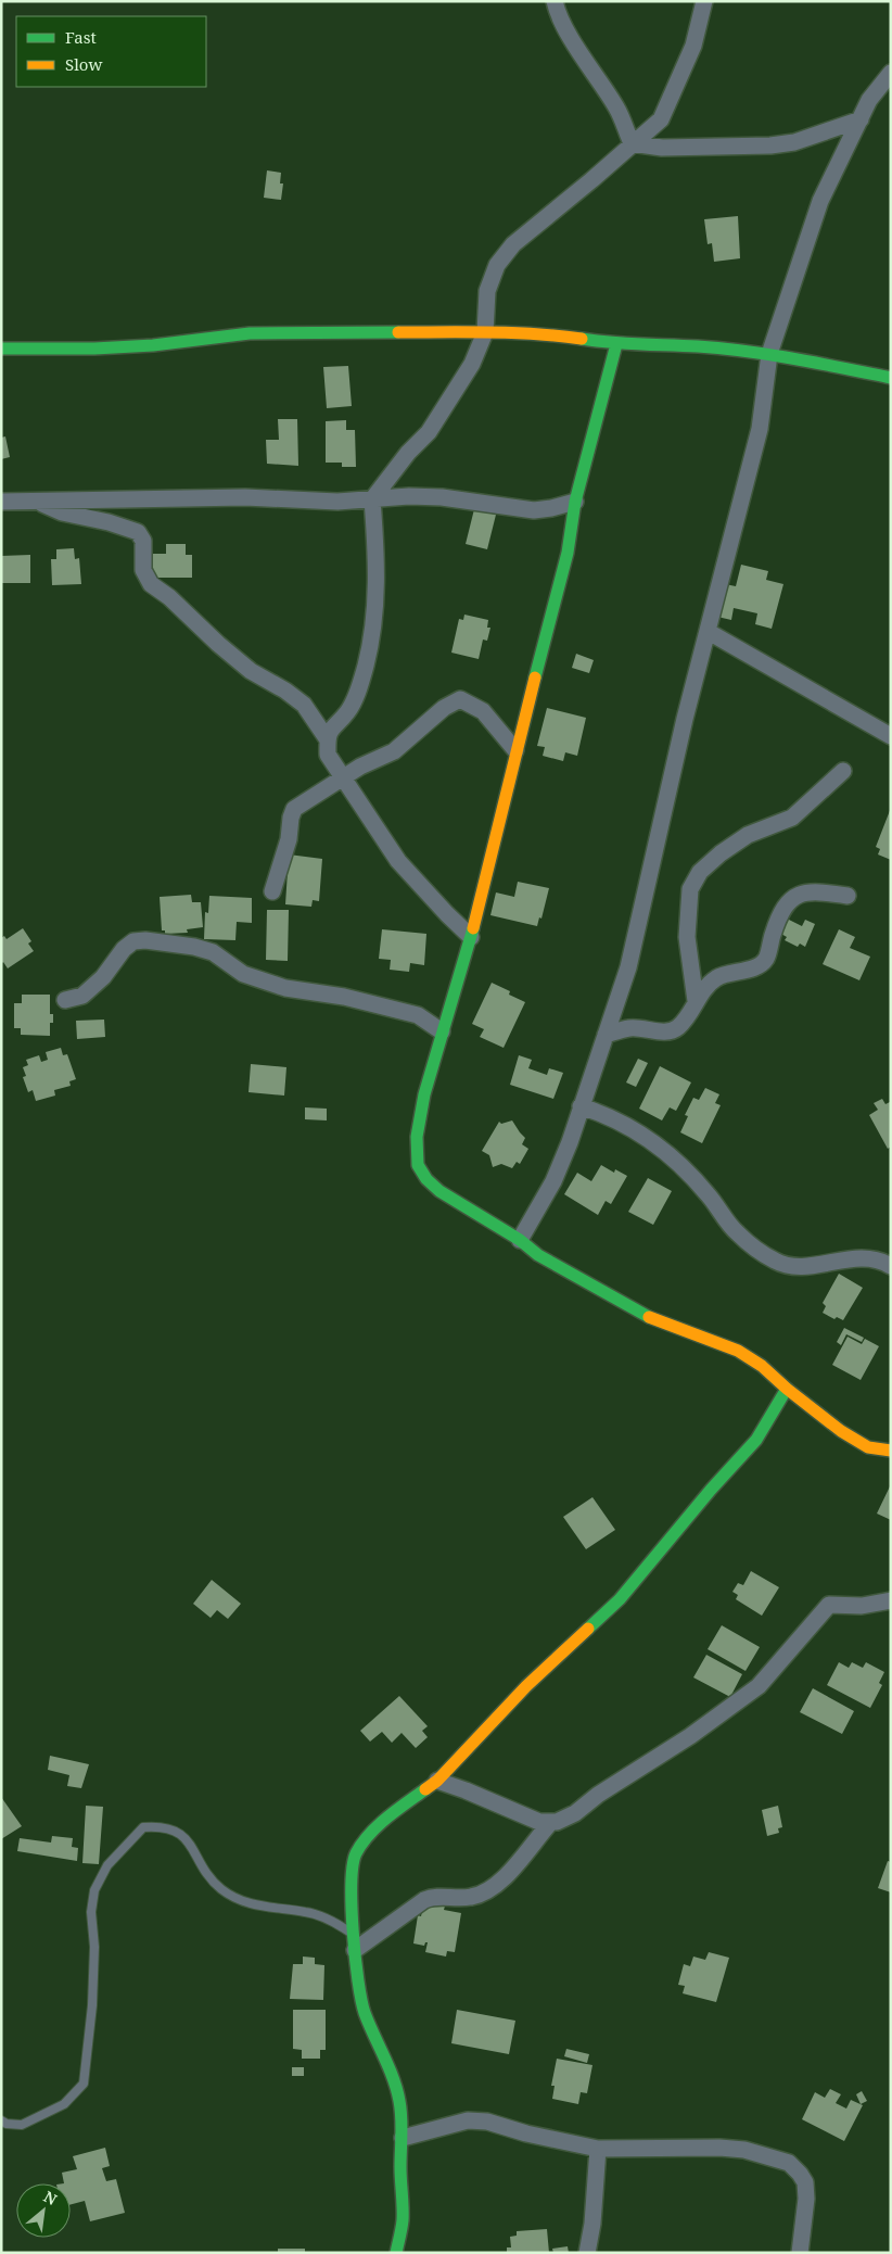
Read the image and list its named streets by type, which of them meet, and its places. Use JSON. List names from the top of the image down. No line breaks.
{"legend":["Fast","Slow"],"north":"top right"}
